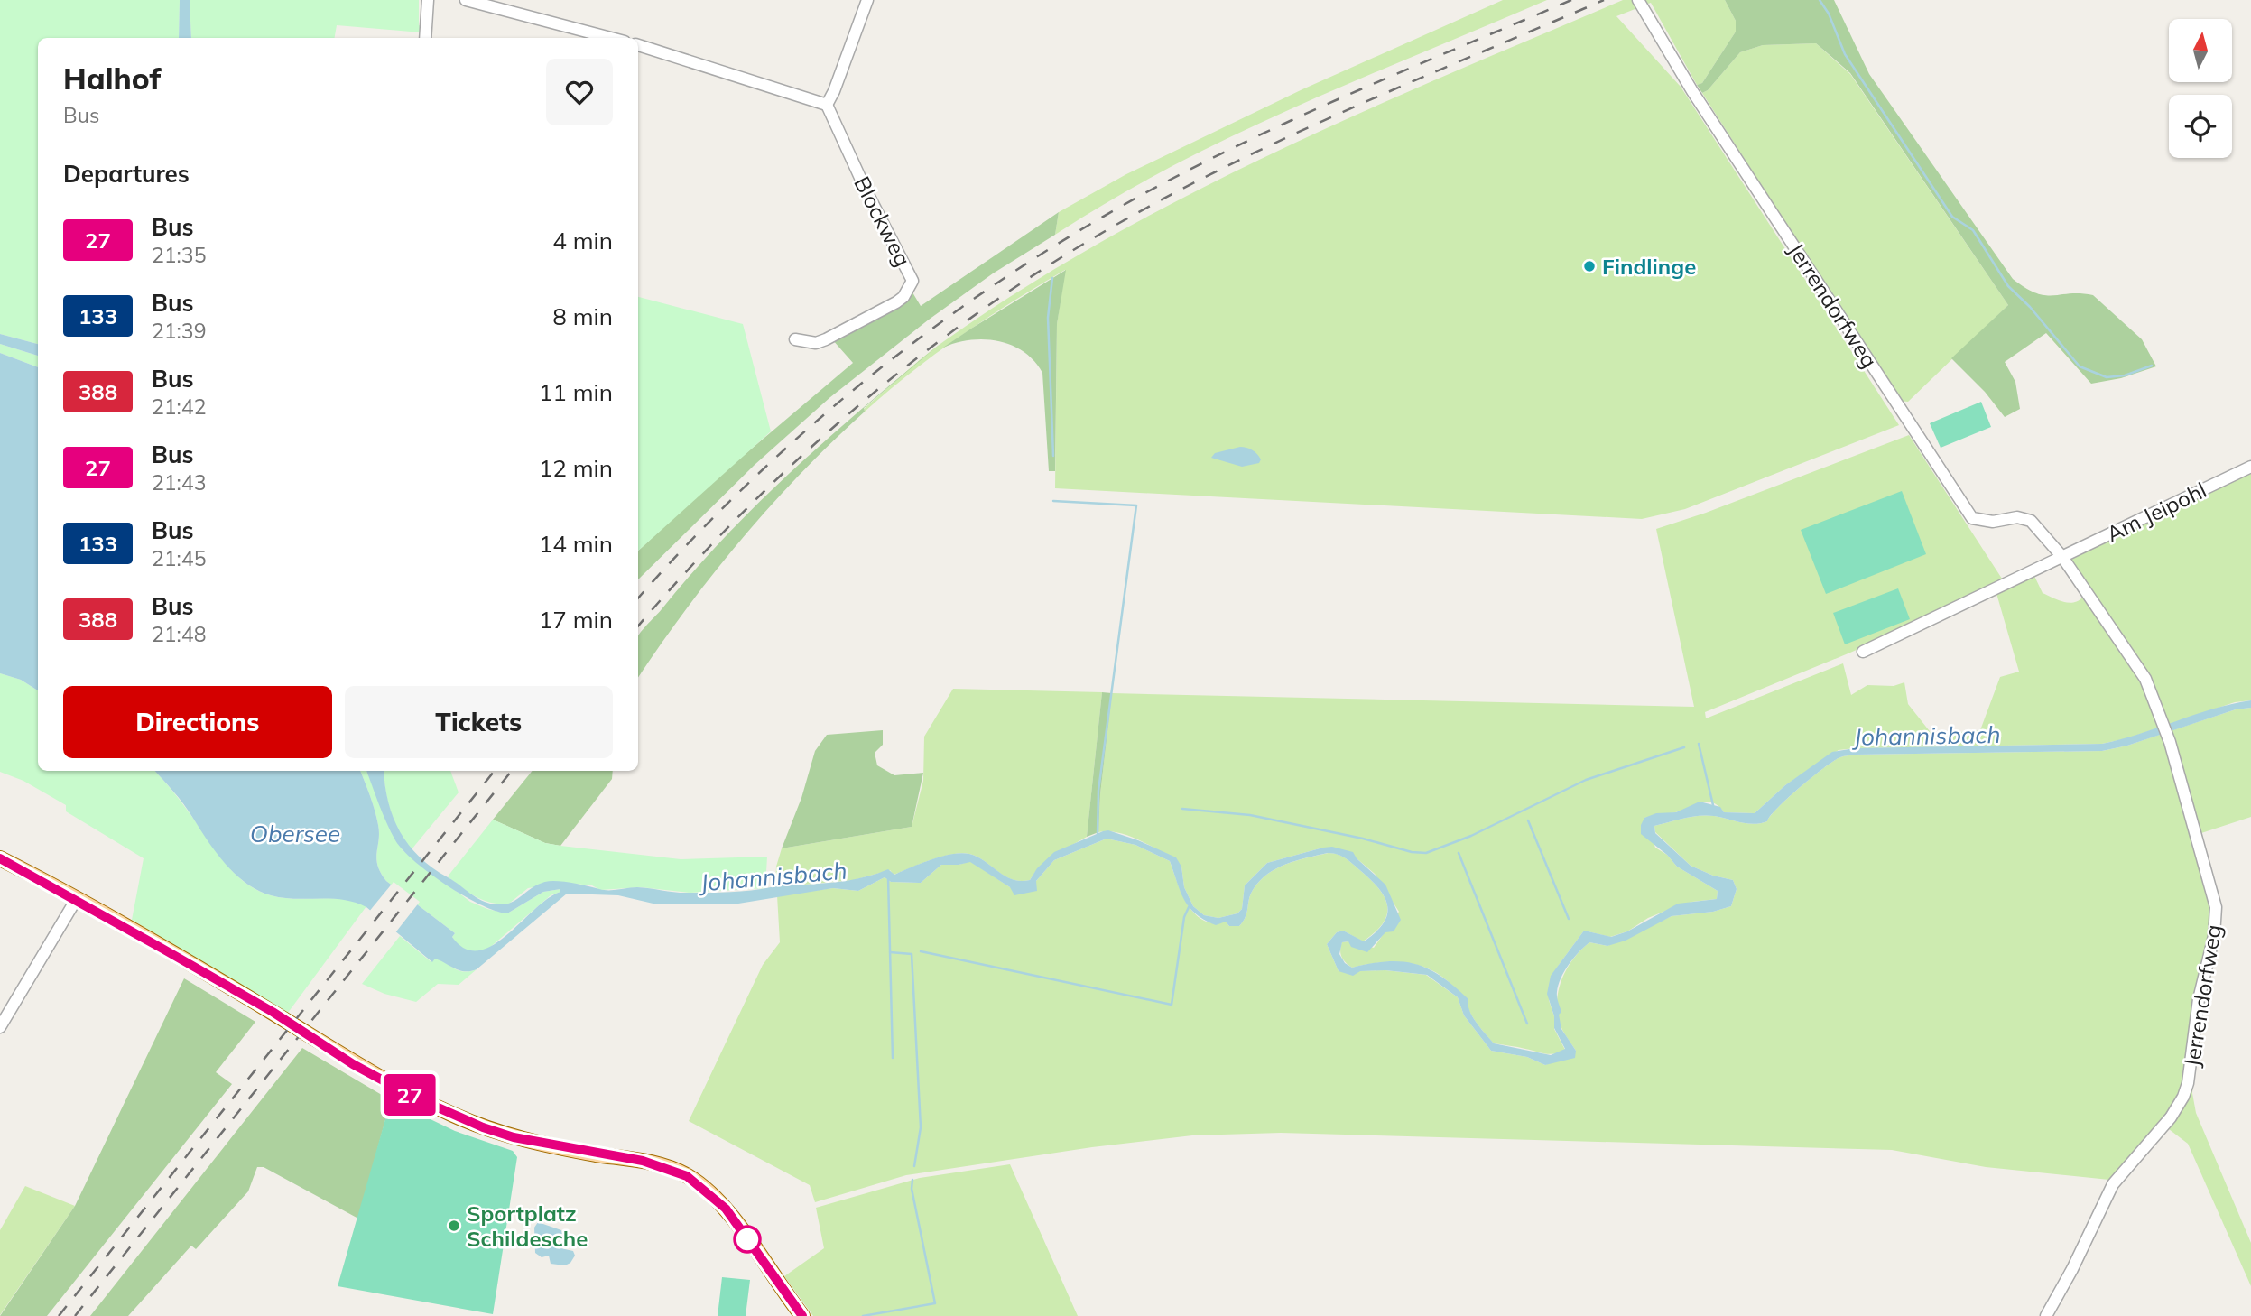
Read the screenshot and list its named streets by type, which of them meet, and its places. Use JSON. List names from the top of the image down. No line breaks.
{"streets":{"street":["Blockweg","Jerrendorfweg","Am Jeipohl"]},"crossings":[["Jerrendorfweg","Am Jeipohl"]],"water":["Johannisbach","Obersee"],"places":["Findlinge","Sportplatz Schildesche"],"lines":["bus line 27"],"north":"top","page":{"on_map":"27","heading":[["Halhof","Bus"],"Departures"],"list":[{"mark":"27","name":"Bus","note":"21:35","value":"4 min"},{"mark":"133","name":"Bus","note":"21:39","value":"8 min"},{"mark":"388","name":"Bus","note":"21:42","value":"11 min"},{"mark":"27","name":"Bus","note":"21:43","value":"12 min"},{"mark":"133","name":"Bus","note":"21:45","value":"14 min"},{"mark":"388","name":"Bus","note":"21:48","value":"17 min"}],"buttons":["Directions","Tickets"]}}
